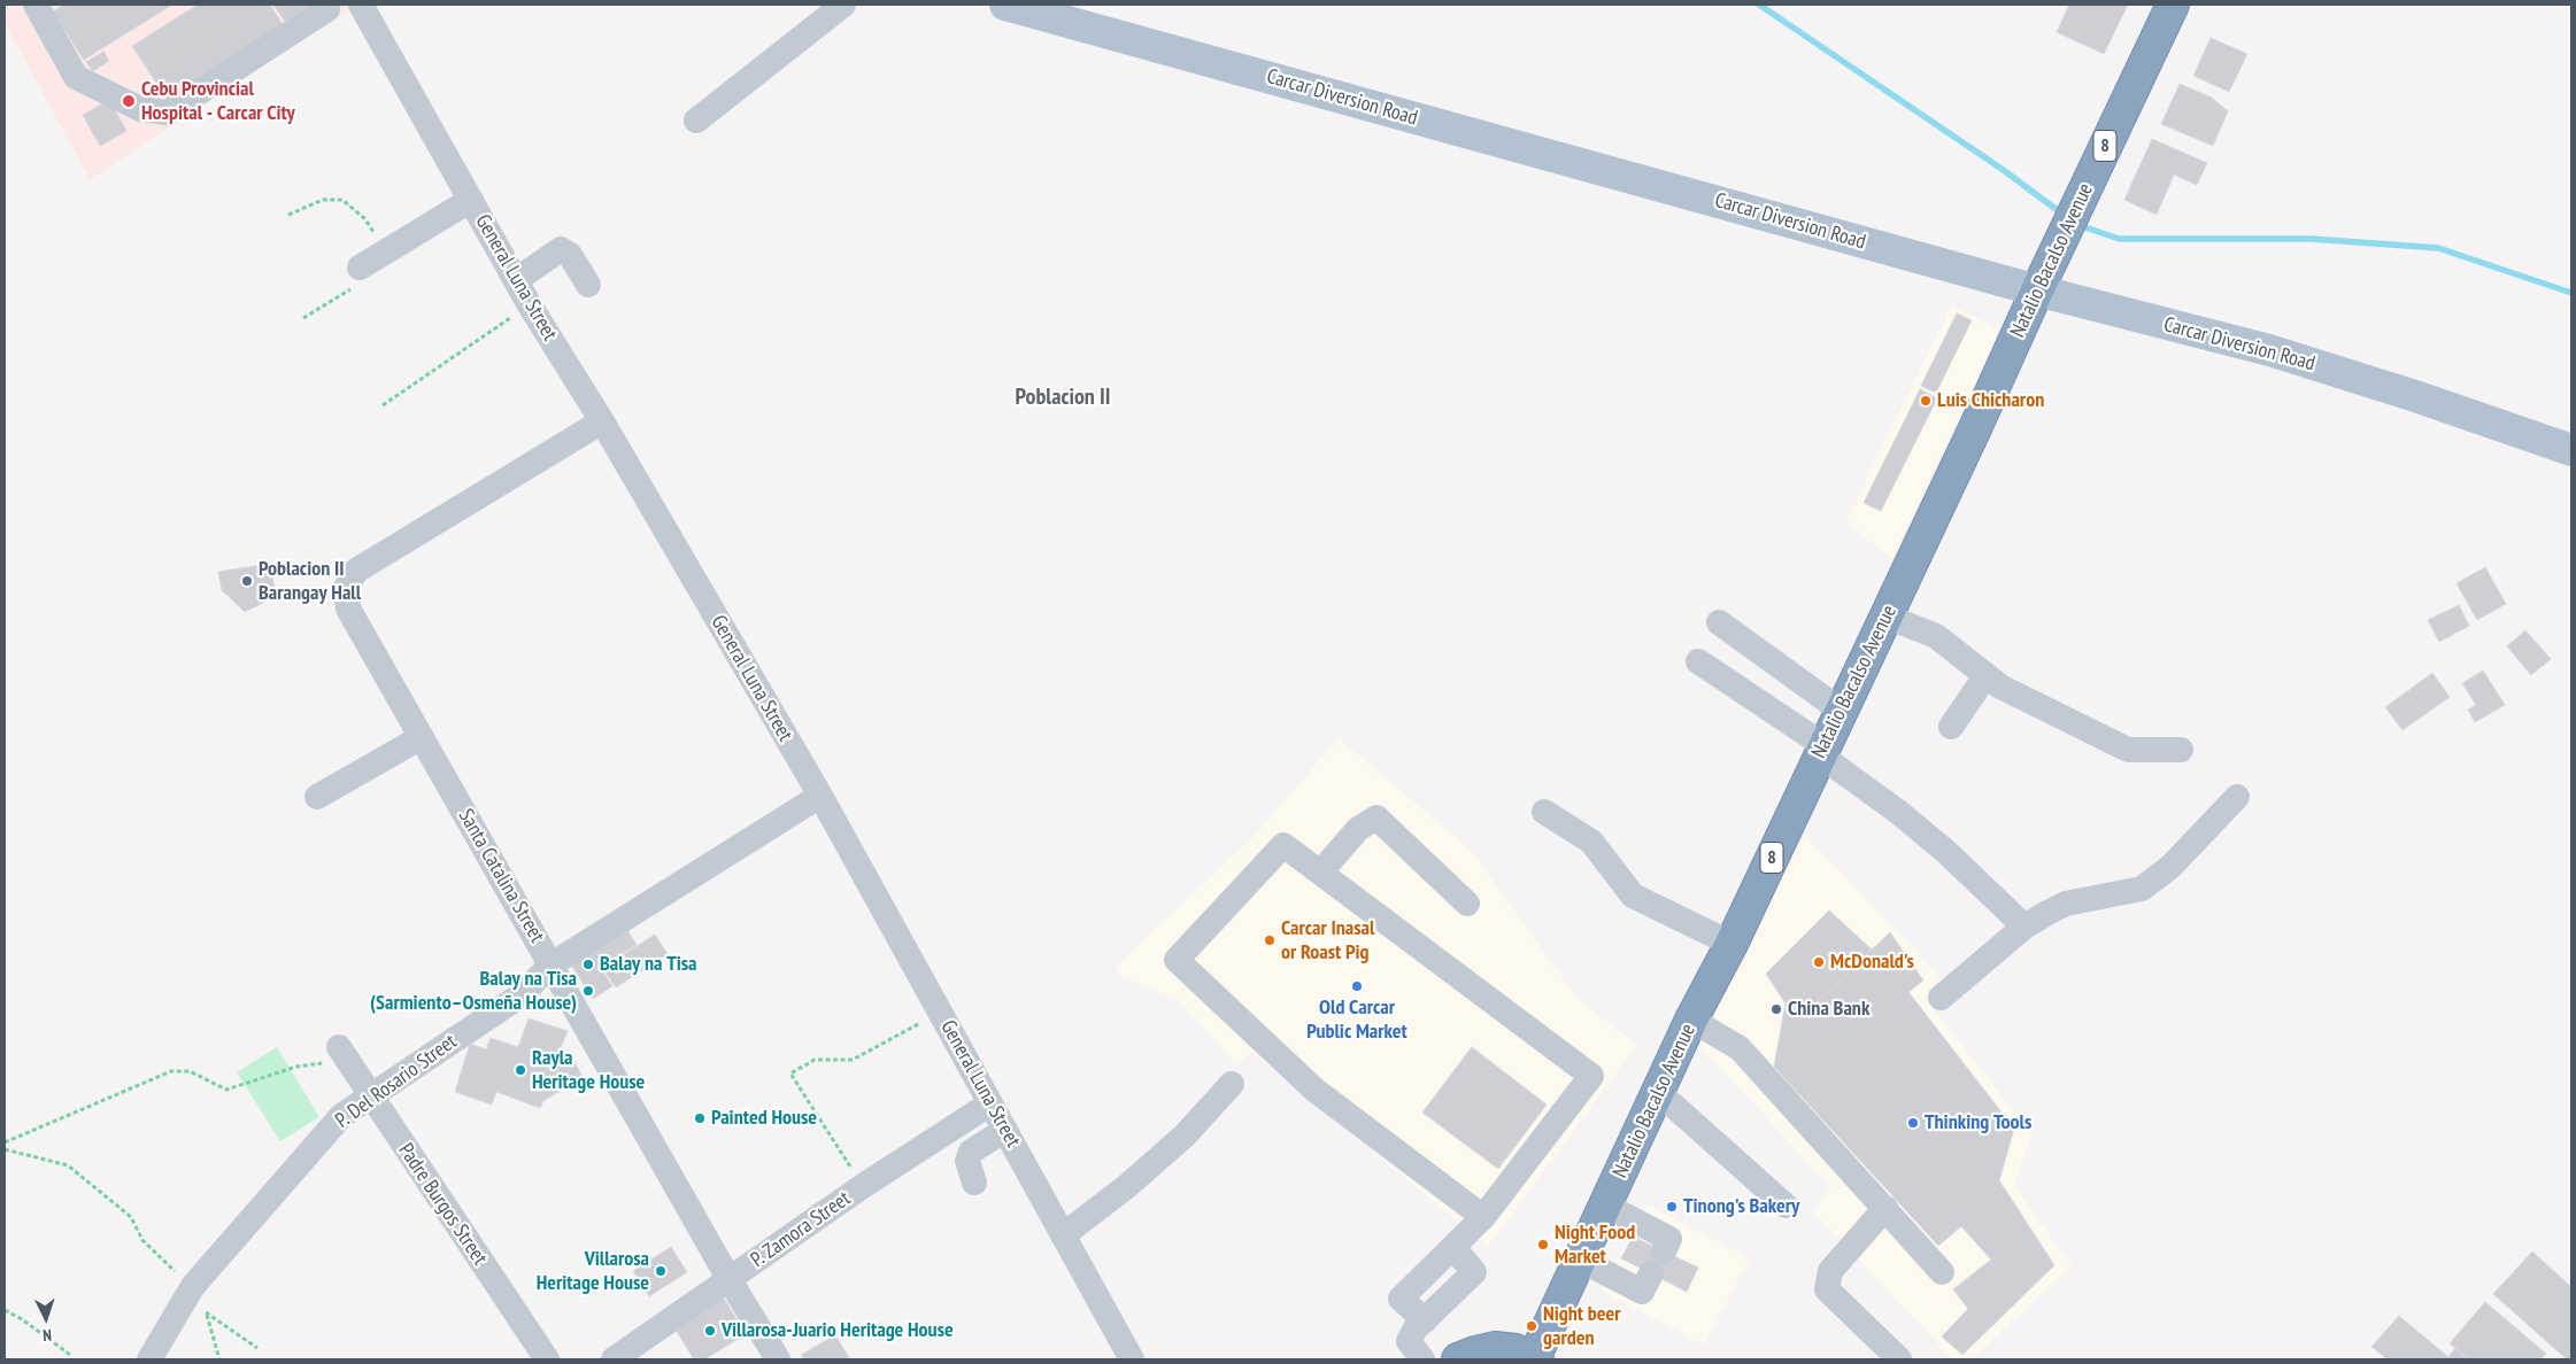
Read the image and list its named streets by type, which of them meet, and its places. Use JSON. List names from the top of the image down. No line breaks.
{"streets":{"highway":["8","Natalio Bacalso Avenue"],"main road":["Carcar Diversion Road"],"street":["General Luna Street","Santa Catalina Street","P. Del Rosario Street","Padre Burgos Street","P. Zamora Street"]},"crossings":[["Carcar Diversion Road","Natalio Bacalso Avenue"],["8","Natalio Bacalso Avenue"],["General Luna Street","Santa Catalina Street"],["General Luna Street","P. Del Rosario Street"],["General Luna Street","P. Zamora Street"],["Santa Catalina Street","P. Del Rosario Street"],["Santa Catalina Street","P. Zamora Street"],["P. Del Rosario Street","Padre Burgos Street"]],"districts":["Poblacion II"],"places":["Cebu Provincial Hospital - Carcar City","Luis Chicharon","Poblacion II Barangay Hall","Carcar Inasal or Roast Pig","McDonald's","Balay na Tisa","Old Carcar Public Market","Balay na Tisa (Sarmiento–Osmeña House)","China Bank","Rayla Heritage House","Painted House","Thinking Tools","Tinong's Bakery","Night Food Market","Villarosa Heritage House","Night beer garden","Villarosa-Juario Heritage House"],"north":"bottom"}
